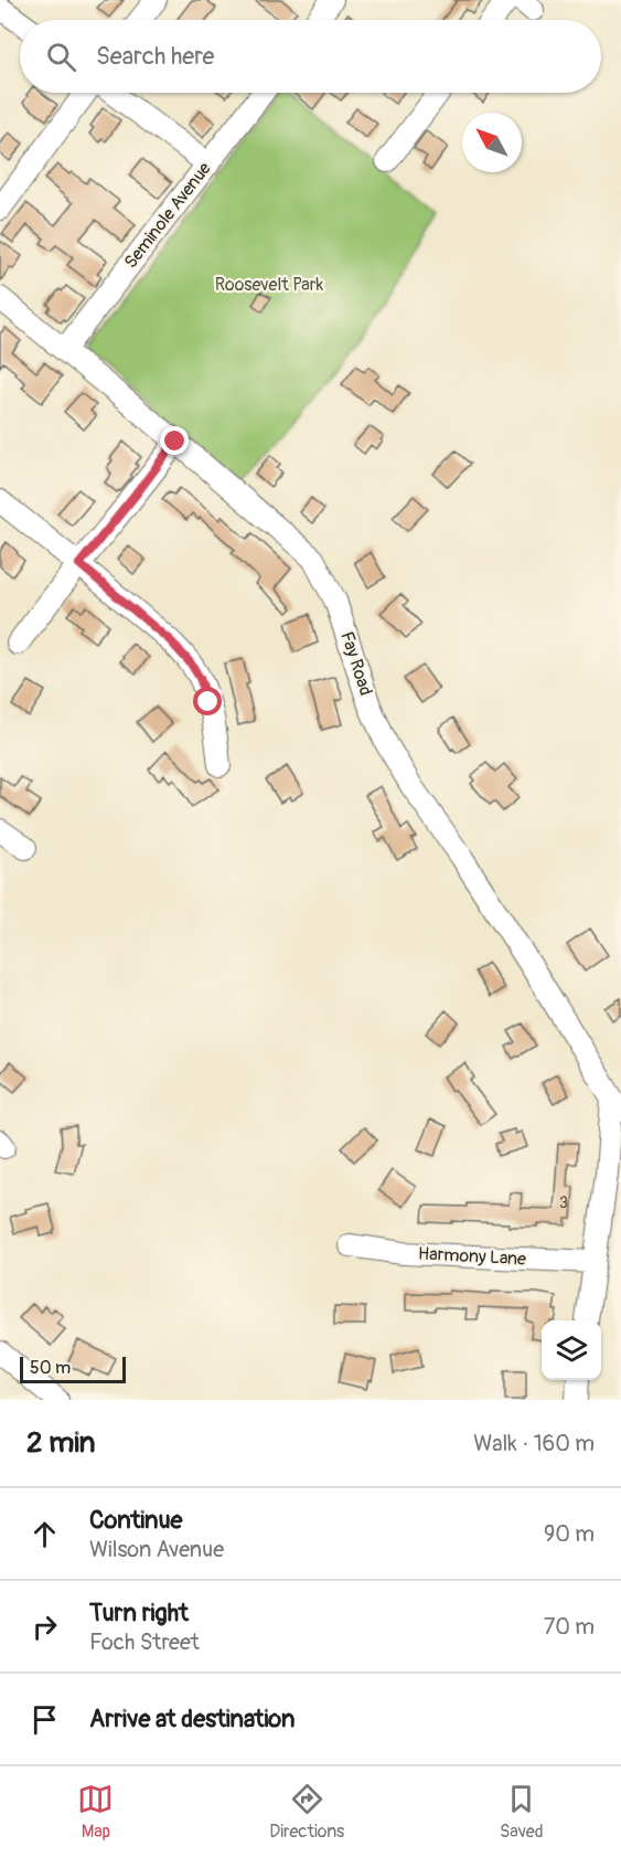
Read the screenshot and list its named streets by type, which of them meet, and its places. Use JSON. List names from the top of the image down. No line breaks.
{"streets":{"street":["Seminole Avenue","Fay Road","Harmony Lane"]},"crossings":[["Seminole Avenue","Fay Road"]],"parks":["Roosevelt Park"],"house_numbers":["3"],"scale_bar":"50 m","north":"top left","page":{"search":"Search here","scale":"50 m","heading":["2 min","Walk · 160 m"],"list":[["Continue","Wilson Avenue","90 m"],["Turn right","Foch Street","70 m"],"Arrive at destination"],"nav":["Map","Directions","Saved"]}}
